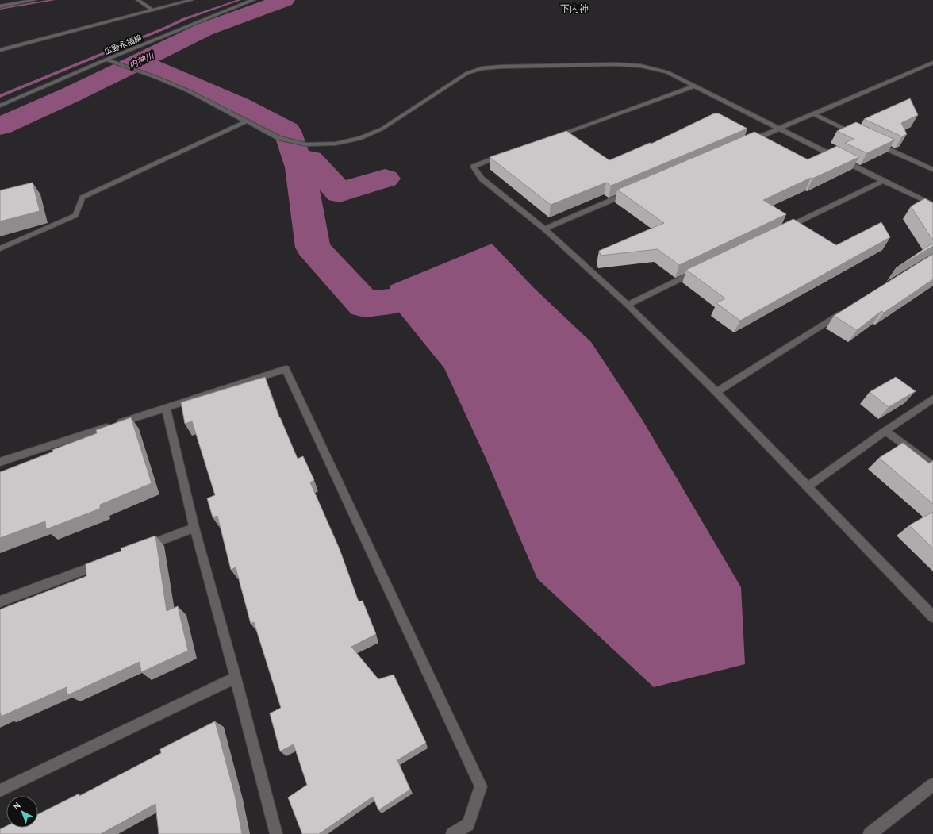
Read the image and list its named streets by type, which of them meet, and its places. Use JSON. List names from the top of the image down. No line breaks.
{"streets":{"street":["広野永福線"]},"districts":["下内神"],"water":["内神川"],"north":"top left"}
